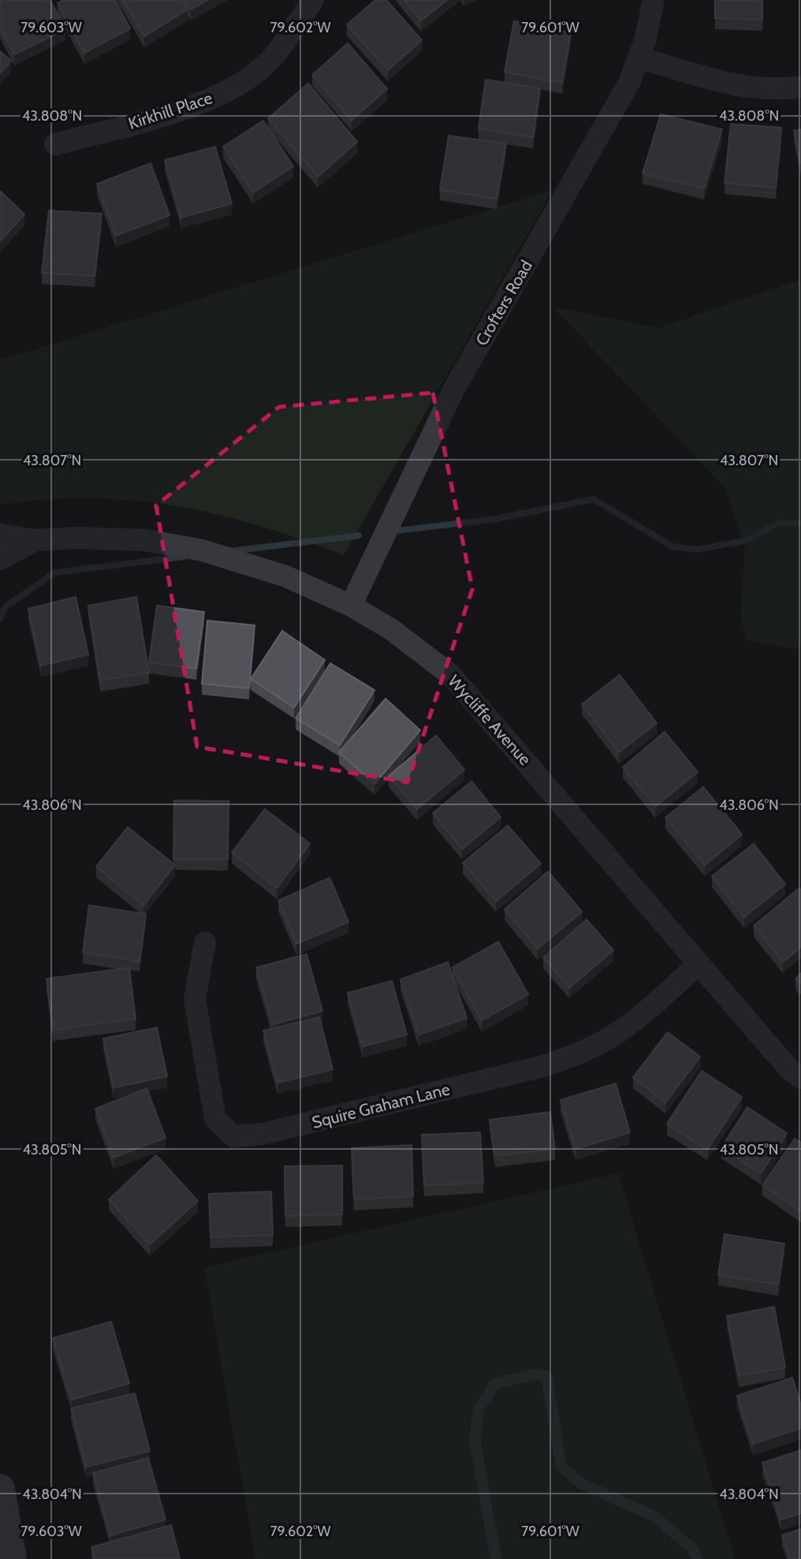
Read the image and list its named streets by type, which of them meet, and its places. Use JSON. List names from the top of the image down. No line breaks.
{"streets":{"street":["Kirkhill Place","Crofters Road","Wycliffe Avenue","Squire Graham Lane"]},"crossings":[["Crofters Road","Wycliffe Avenue"],["Wycliffe Avenue","Squire Graham Lane"]],"coordinates":["79.603°W","79.602°W","79.601°W","43.808°N","43.807°N","43.806°N","43.805°N","43.804°N"]}
